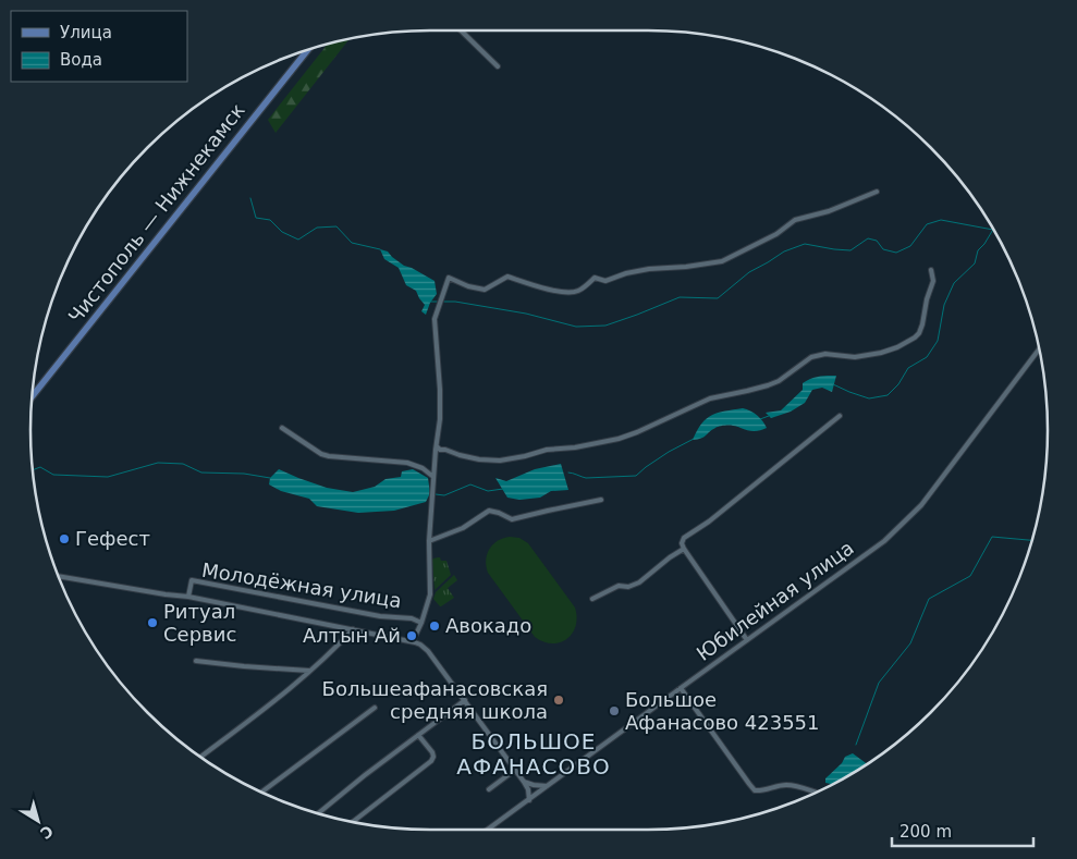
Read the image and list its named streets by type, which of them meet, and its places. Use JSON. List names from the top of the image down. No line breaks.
{"streets":{"main road":["Чистополь — Нижнекамск"],"street":["Молодёжная улица","Юбилейная улица"]},"crossings":[["Молодёжная улица","Юбилейная улица"]],"districts":["БОЛЬШОЕ АФАНАСОВО"],"places":["Гефест","Ритуал Сервис","Авокадо","Алтын Ай","Большеафанасовская средняя школа","Большое Афанасово 423551"],"legend":["Улица","Вода"],"scale_bar":"200 m","north":"bottom right"}
